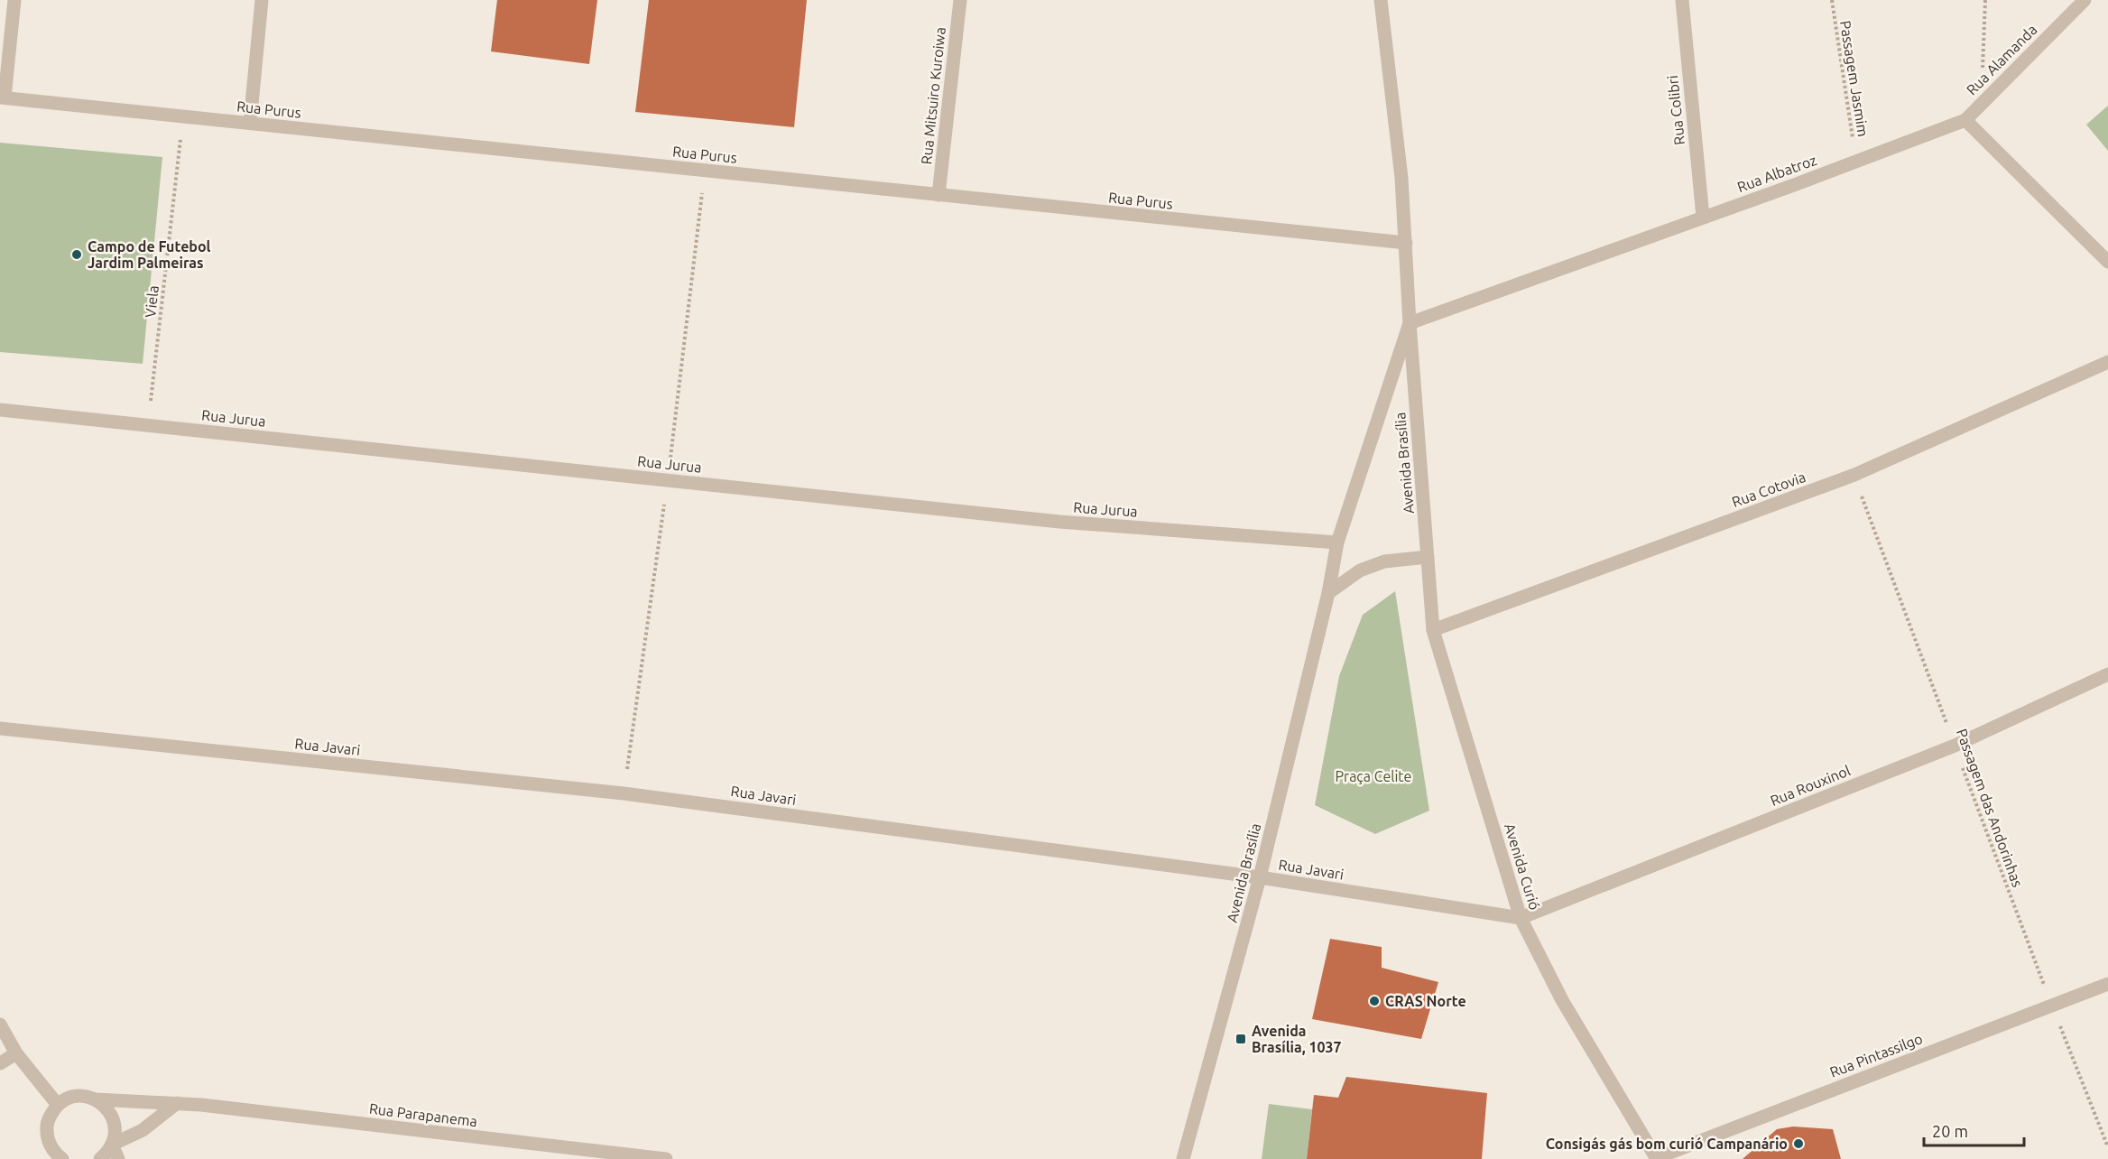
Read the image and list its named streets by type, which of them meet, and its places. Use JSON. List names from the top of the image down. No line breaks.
{"streets":{"street":["Rua Alamanda","Rua Mitsuiro Kuroiwa","Rua Purus","Rua Colibri","Rua Albatroz","Rua Jurua","Avenida Brasília","Rua Cotovia","Rua Javari","Rua Rouxinol","Avenida Curió","Rua Pintassilgo","Rua Parapanema"],"path":["Passagem Jasmim","Viela","Passagem das Andorinhas"]},"crossings":[["Rua Alamanda","Rua Albatroz"],["Passagem Jasmim","Rua Albatroz"],["Rua Mitsuiro Kuroiwa","Rua Purus"],["Rua Purus","Viela"],["Rua Purus","Avenida Brasília"],["Rua Colibri","Rua Albatroz"],["Rua Albatroz","Avenida Brasília"],["Viela","Rua Jurua"],["Rua Jurua","Avenida Brasília"],["Avenida Brasília","Rua Javari"],["Avenida Brasília","Avenida Curió"],["Rua Cotovia","Passagem das Andorinhas"],["Rua Cotovia","Avenida Curió"],["Rua Javari","Rua Rouxinol"],["Rua Javari","Avenida Curió"],["Rua Rouxinol","Passagem das Andorinhas"],["Rua Rouxinol","Avenida Curió"],["Passagem das Andorinhas","Rua Pintassilgo"],["Avenida Curió","Rua Pintassilgo"]],"parks":["Praça Celite"],"places":{"other":["Campo de Futebol Jardim Palmeiras","CRAS Norte","Consigás gás bom curió Campanário"],"transit":["Avenida Brasília, 1037"]},"scale_bar":"20 m"}
